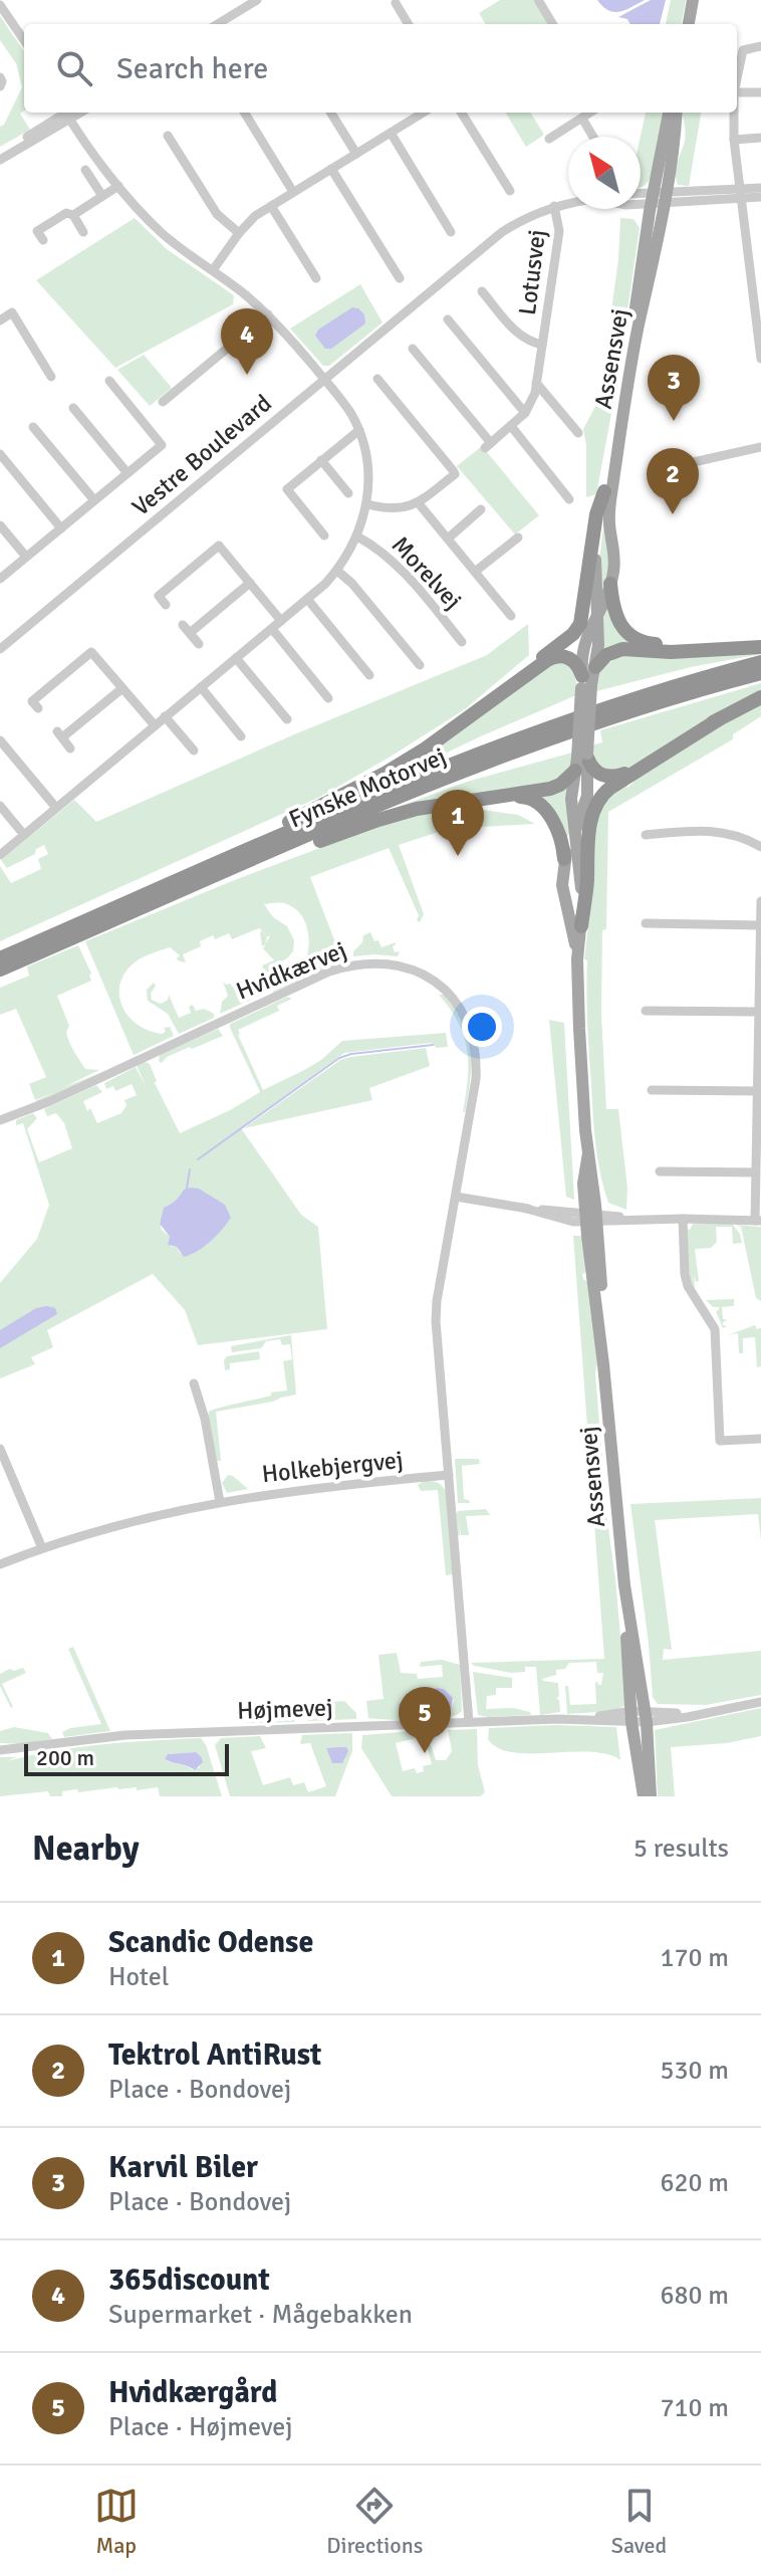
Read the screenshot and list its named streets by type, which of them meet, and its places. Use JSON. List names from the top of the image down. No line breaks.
{"streets":{"highway":["Fynske Motorvej"],"main road":["Assensvej"],"street":["Lotusvej","Vestre Boulevard","Morelvej","Hvidkærvej","Holkebjergvej","Højmevej"]},"crossings":[["Lotusvej","Vestre Boulevard"],["Assensvej","Vestre Boulevard"],["Assensvej","Højmevej"],["Vestre Boulevard","Morelvej"],["Hvidkærvej","Holkebjergvej"],["Hvidkærvej","Højmevej"]],"scale_bar":"200 m","north":"top left","page":{"search":"Search here","pins":["4","3","2","1","5"],"scale":"200 m","heading":["Nearby","5 results"],"list":[{"mark":"1","name":"Scandic Odense","note":"Hotel","value":"170 m"},{"mark":"2","name":"Tektrol AntiRust","note":"Place · Bondovej","value":"530 m"},{"mark":"3","name":"Karvil Biler","note":"Place · Bondovej","value":"620 m"},{"mark":"4","name":"365discount","note":"Supermarket · Mågebakken","value":"680 m"},{"mark":"5","name":"Hvidkærgård","note":"Place · Højmevej","value":"710 m"}],"nav":["Map","Directions","Saved"]}}
